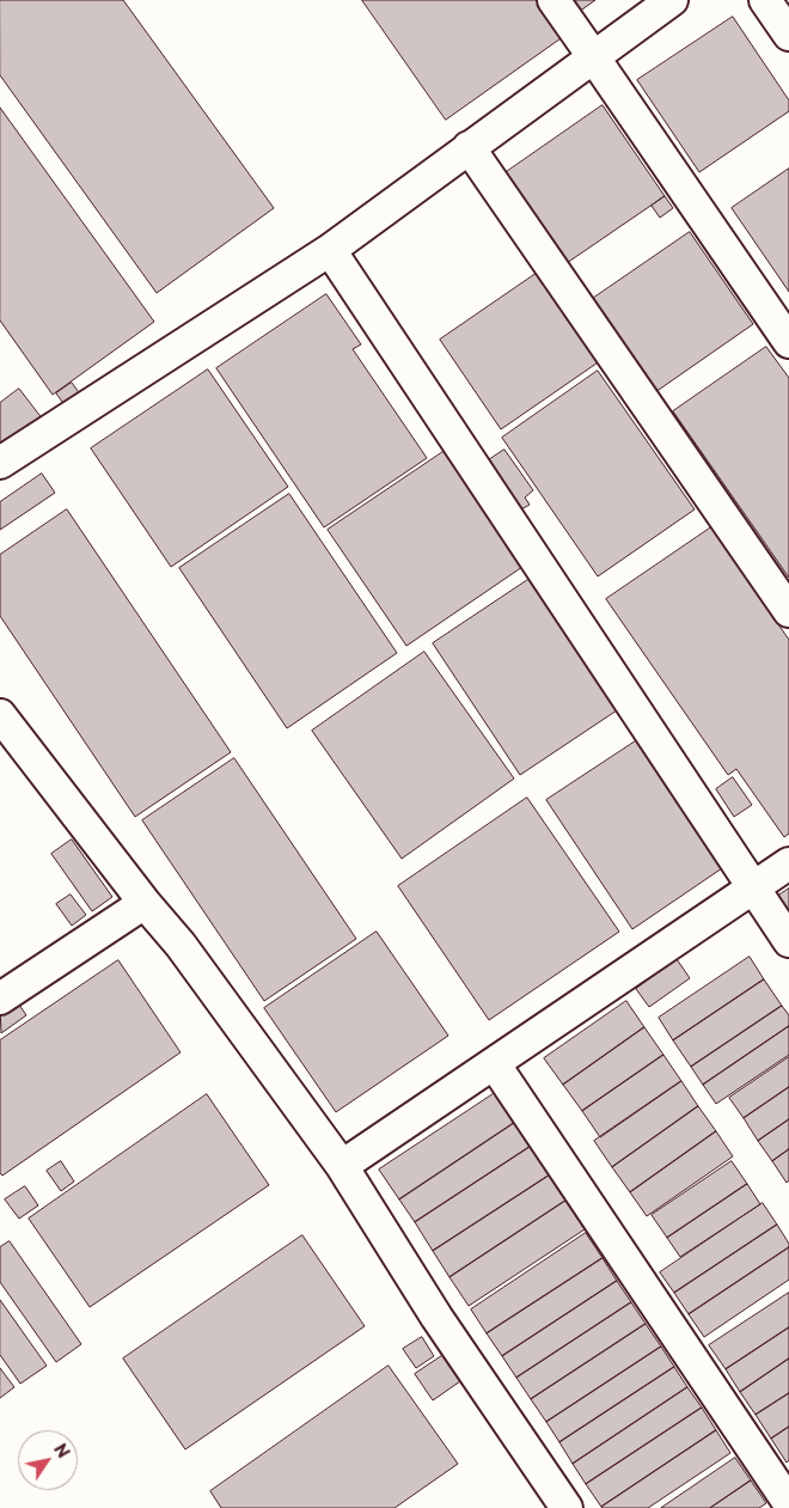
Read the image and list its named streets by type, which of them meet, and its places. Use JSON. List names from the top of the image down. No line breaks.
{"north":"top right"}
